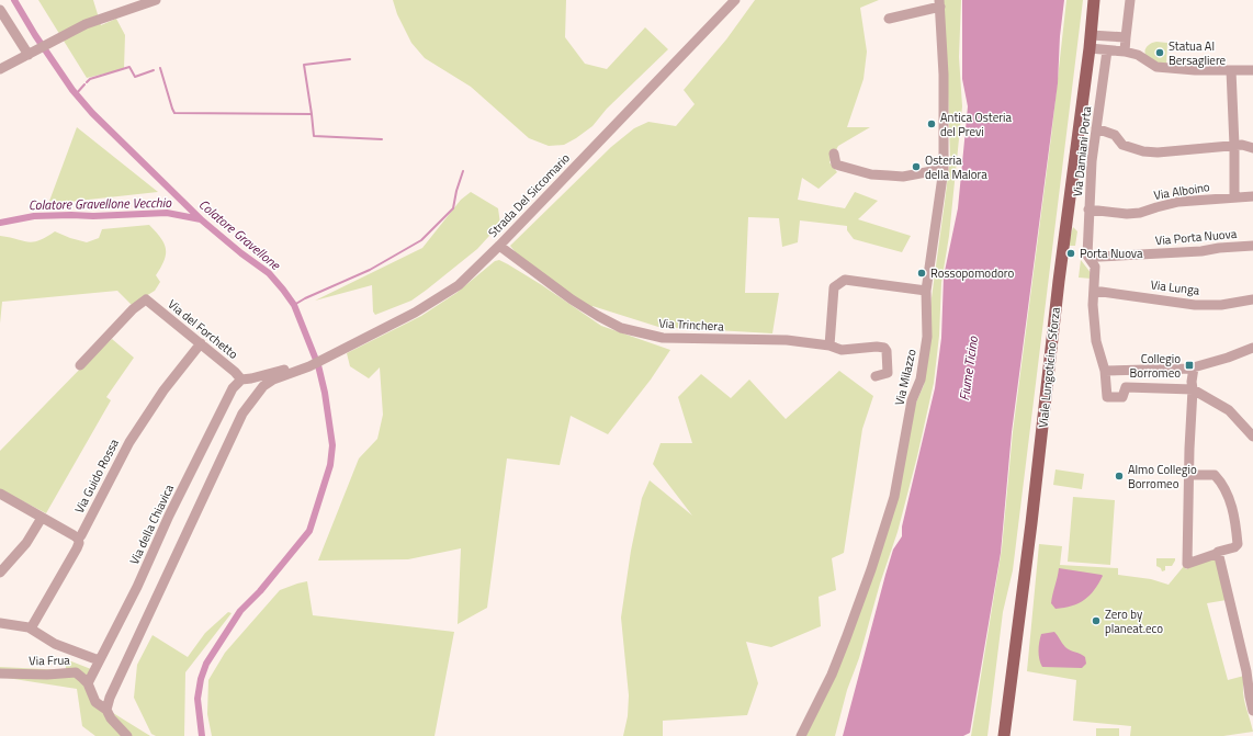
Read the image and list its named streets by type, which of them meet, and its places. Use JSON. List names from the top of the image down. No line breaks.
{"streets":{"main road":["Viale Lungoticino Sforza"],"street":["Via Damiani Porta","Via Alboino","Strada Del Siccomario","Via Porta Nuova","Via Lunga","Via Trinchera","Via del Forchetto","Via Milazzo","Via Guido Rossa","Via della Chiavica","Via Frua"]},"crossings":[["Via Damiani Porta","Via Alboino"],["Via Damiani Porta","Via Porta Nuova"],["Strada Del Siccomario","Via Trinchera"],["Via del Forchetto","Via Guido Rossa"],["Via del Forchetto","Via della Chiavica"],["Via della Chiavica","Via Frua"]],"water":["Colatore Gravellone Vecchio","Colatore Gravellone","Fiume Ticino"],"places":{"other":["Statua Al Bersagliere","Antica Osteria del Previ","Osteria della Malora","Porta Nuova","Rossopomodoro","Almo Collegio Borromeo","Zero by planeat.eco"],"transit":["Collegio Borromeo"]}}
